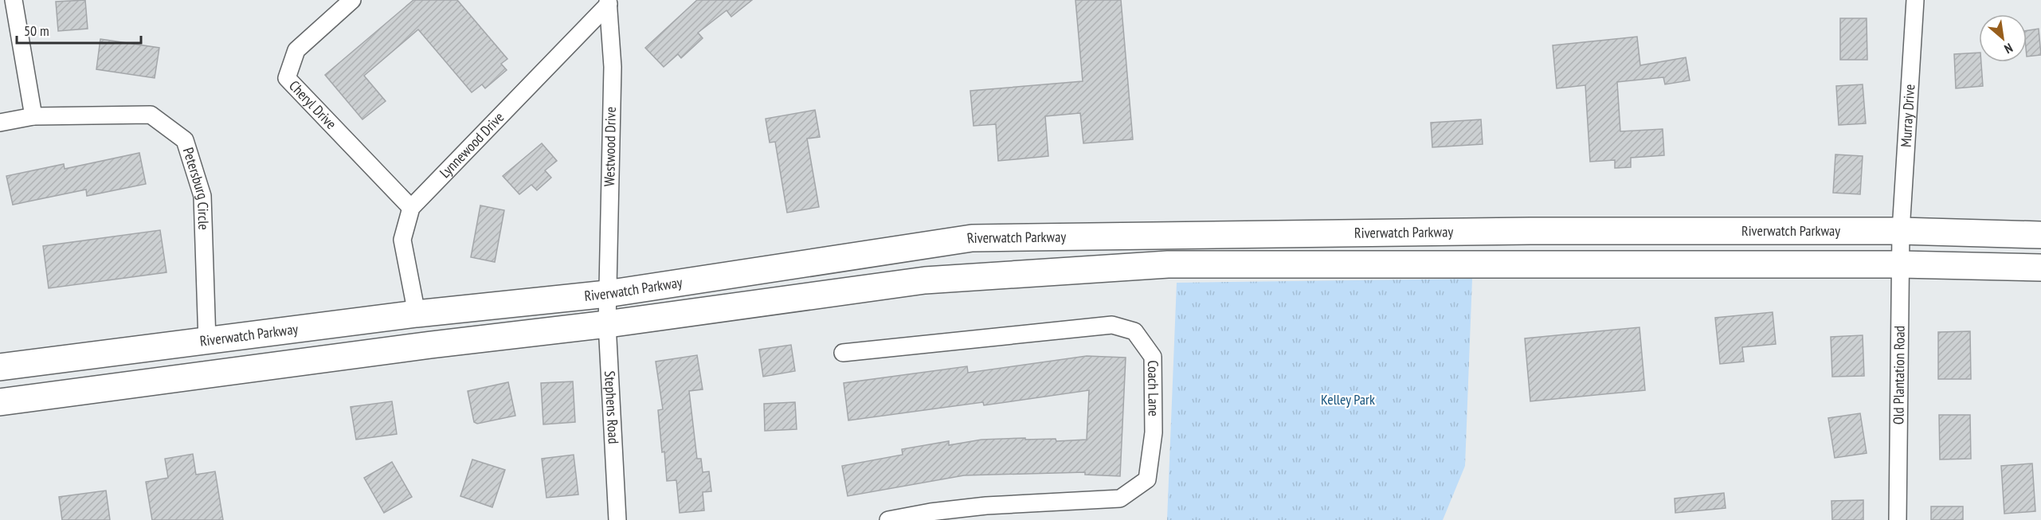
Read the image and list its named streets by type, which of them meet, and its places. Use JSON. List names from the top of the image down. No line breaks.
{"streets":{"main road":["Riverwatch Parkway"],"street":["Cheryl Drive","Murray Drive","Lynnewood Drive","Westwood Drive","Petersburg Circle","Old Plantation Road","Coach Lane","Stephens Road"]},"crossings":[["Cheryl Drive","Lynnewood Drive"],["Murray Drive","Riverwatch Parkway"],["Murray Drive","Old Plantation Road"],["Lynnewood Drive","Westwood Drive"],["Lynnewood Drive","Riverwatch Parkway"],["Westwood Drive","Riverwatch Parkway"],["Westwood Drive","Stephens Road"],["Petersburg Circle","Riverwatch Parkway"],["Riverwatch Parkway","Old Plantation Road"],["Riverwatch Parkway","Stephens Road"]],"parks":["Kelley Park"],"scale_bar":"50 m","north":"bottom right"}
